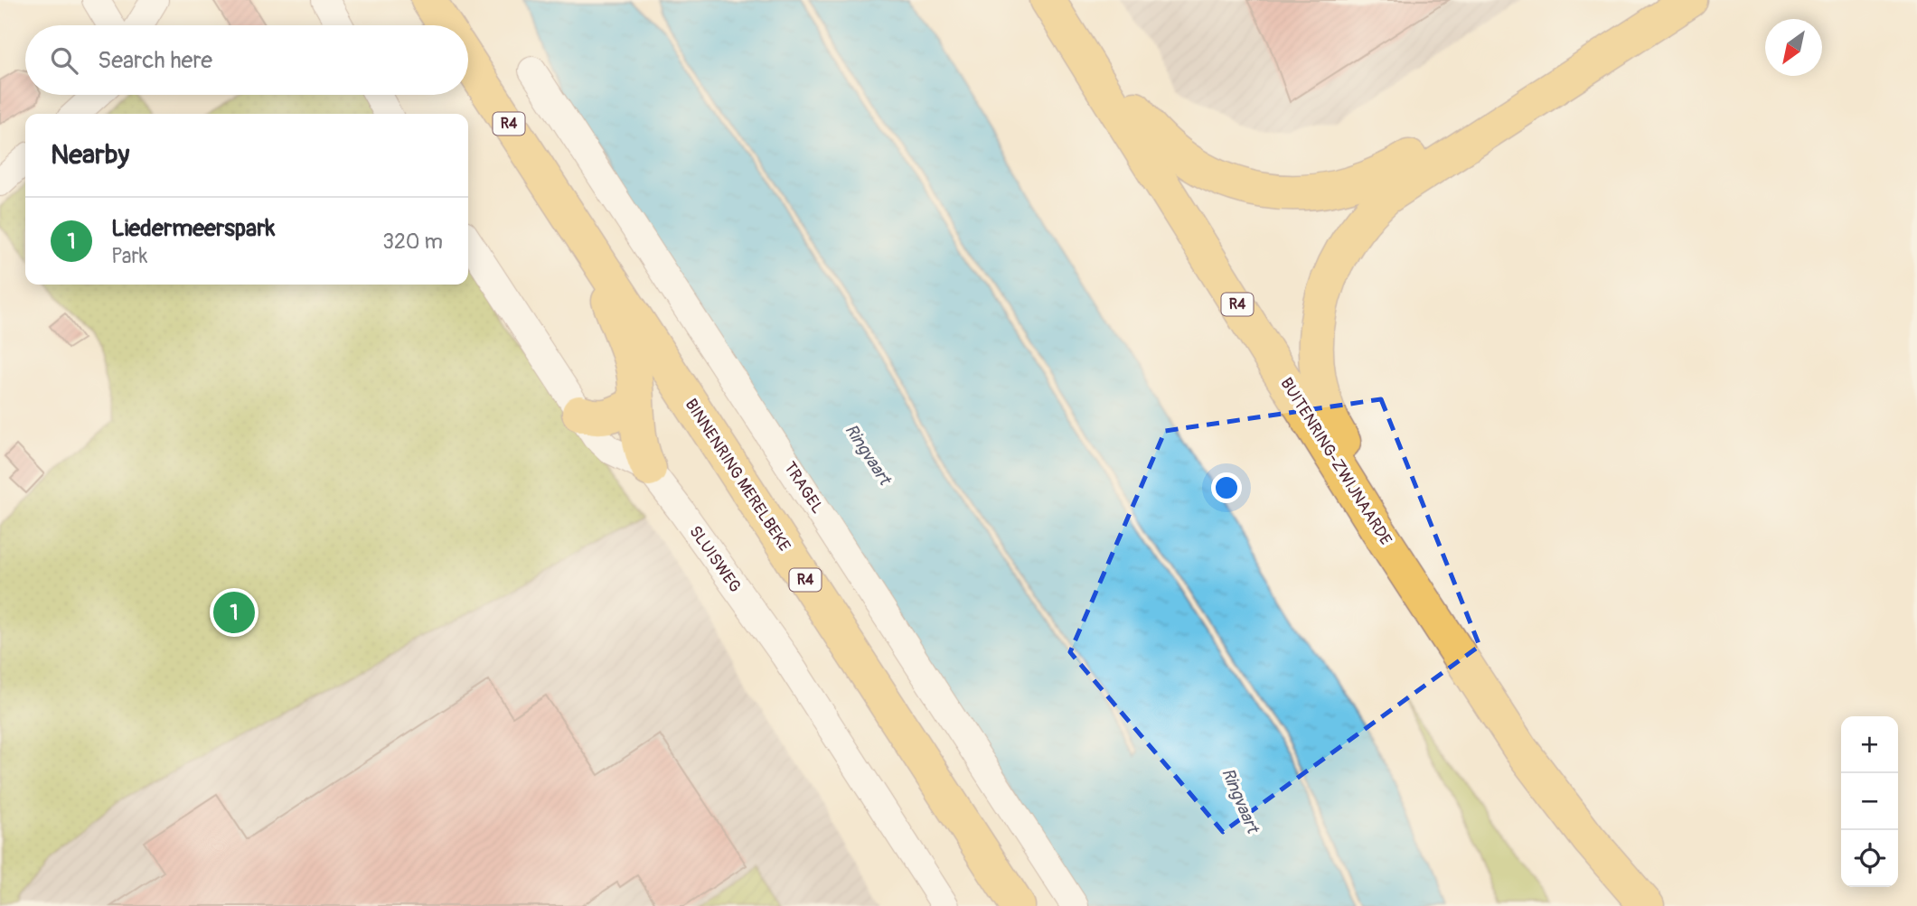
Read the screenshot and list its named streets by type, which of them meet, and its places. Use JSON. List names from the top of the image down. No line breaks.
{"streets":{"highway":["R4","BUITENRING-ZWIJNAARDE","BINNENRING MERELBEKE"],"street":["TRAGEL","SLUISWEG"]},"crossings":[["R4","BINNENRING MERELBEKE"],["R4","SLUISWEG"]],"water":["Ringvaart"],"north":"bottom left","page":{"search":"Search here","heading":"Nearby","list":[{"mark":"1","name":"Liedermeerspark","note":"Park","value":"320 m"}],"pins":"1","map_buttons":["+","−"]}}
